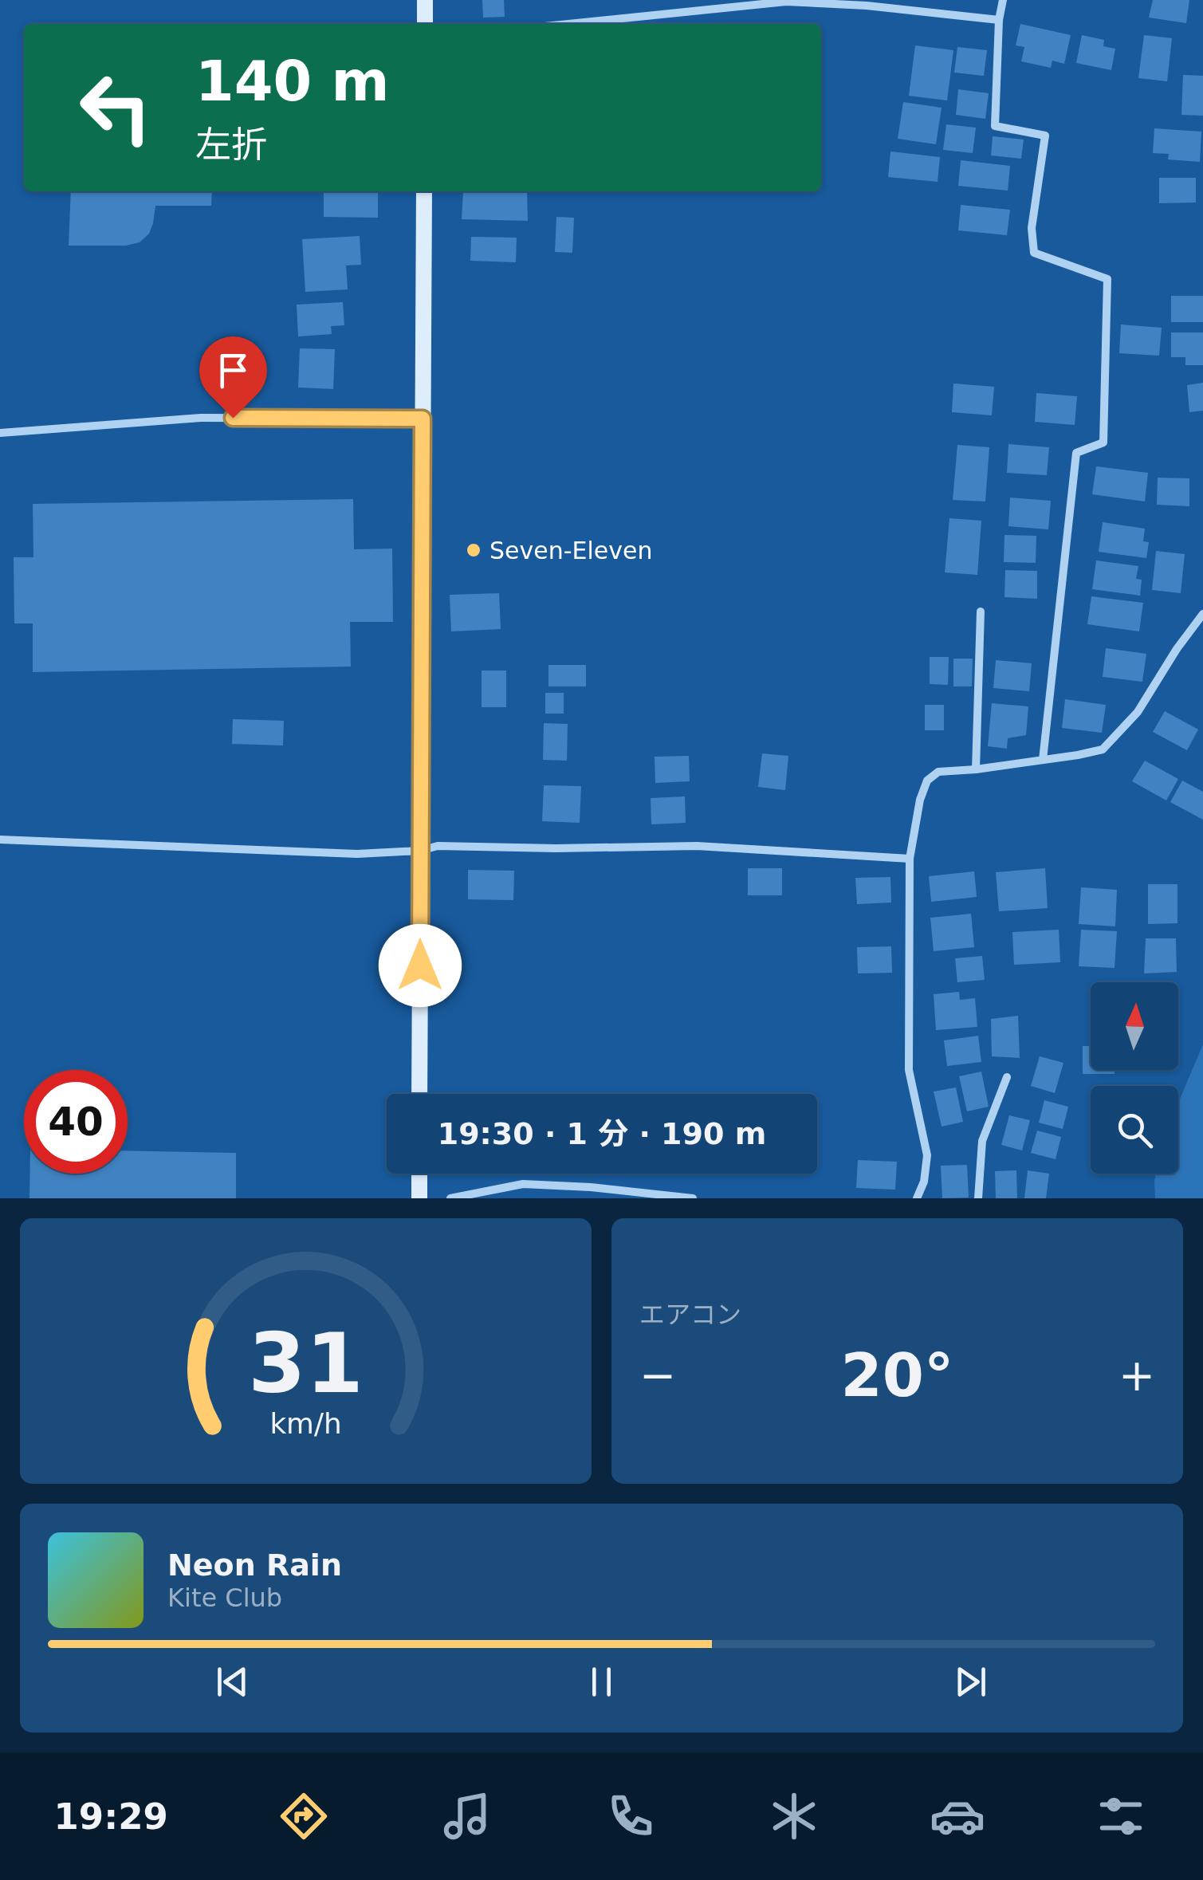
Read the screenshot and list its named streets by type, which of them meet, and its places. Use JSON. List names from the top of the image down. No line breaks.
{"places":["Seven-Eleven"],"north":"top","page":{"turn":["140 m","左折"],"limit":"40","trip":"19:30 · 1 分 · 190 m","tile":"エアコン","heat":["−","20°","+"],"song":["Neon Rain","Kite Club"],"tabs":"19:29","gauge":["31","km/h"]}}
